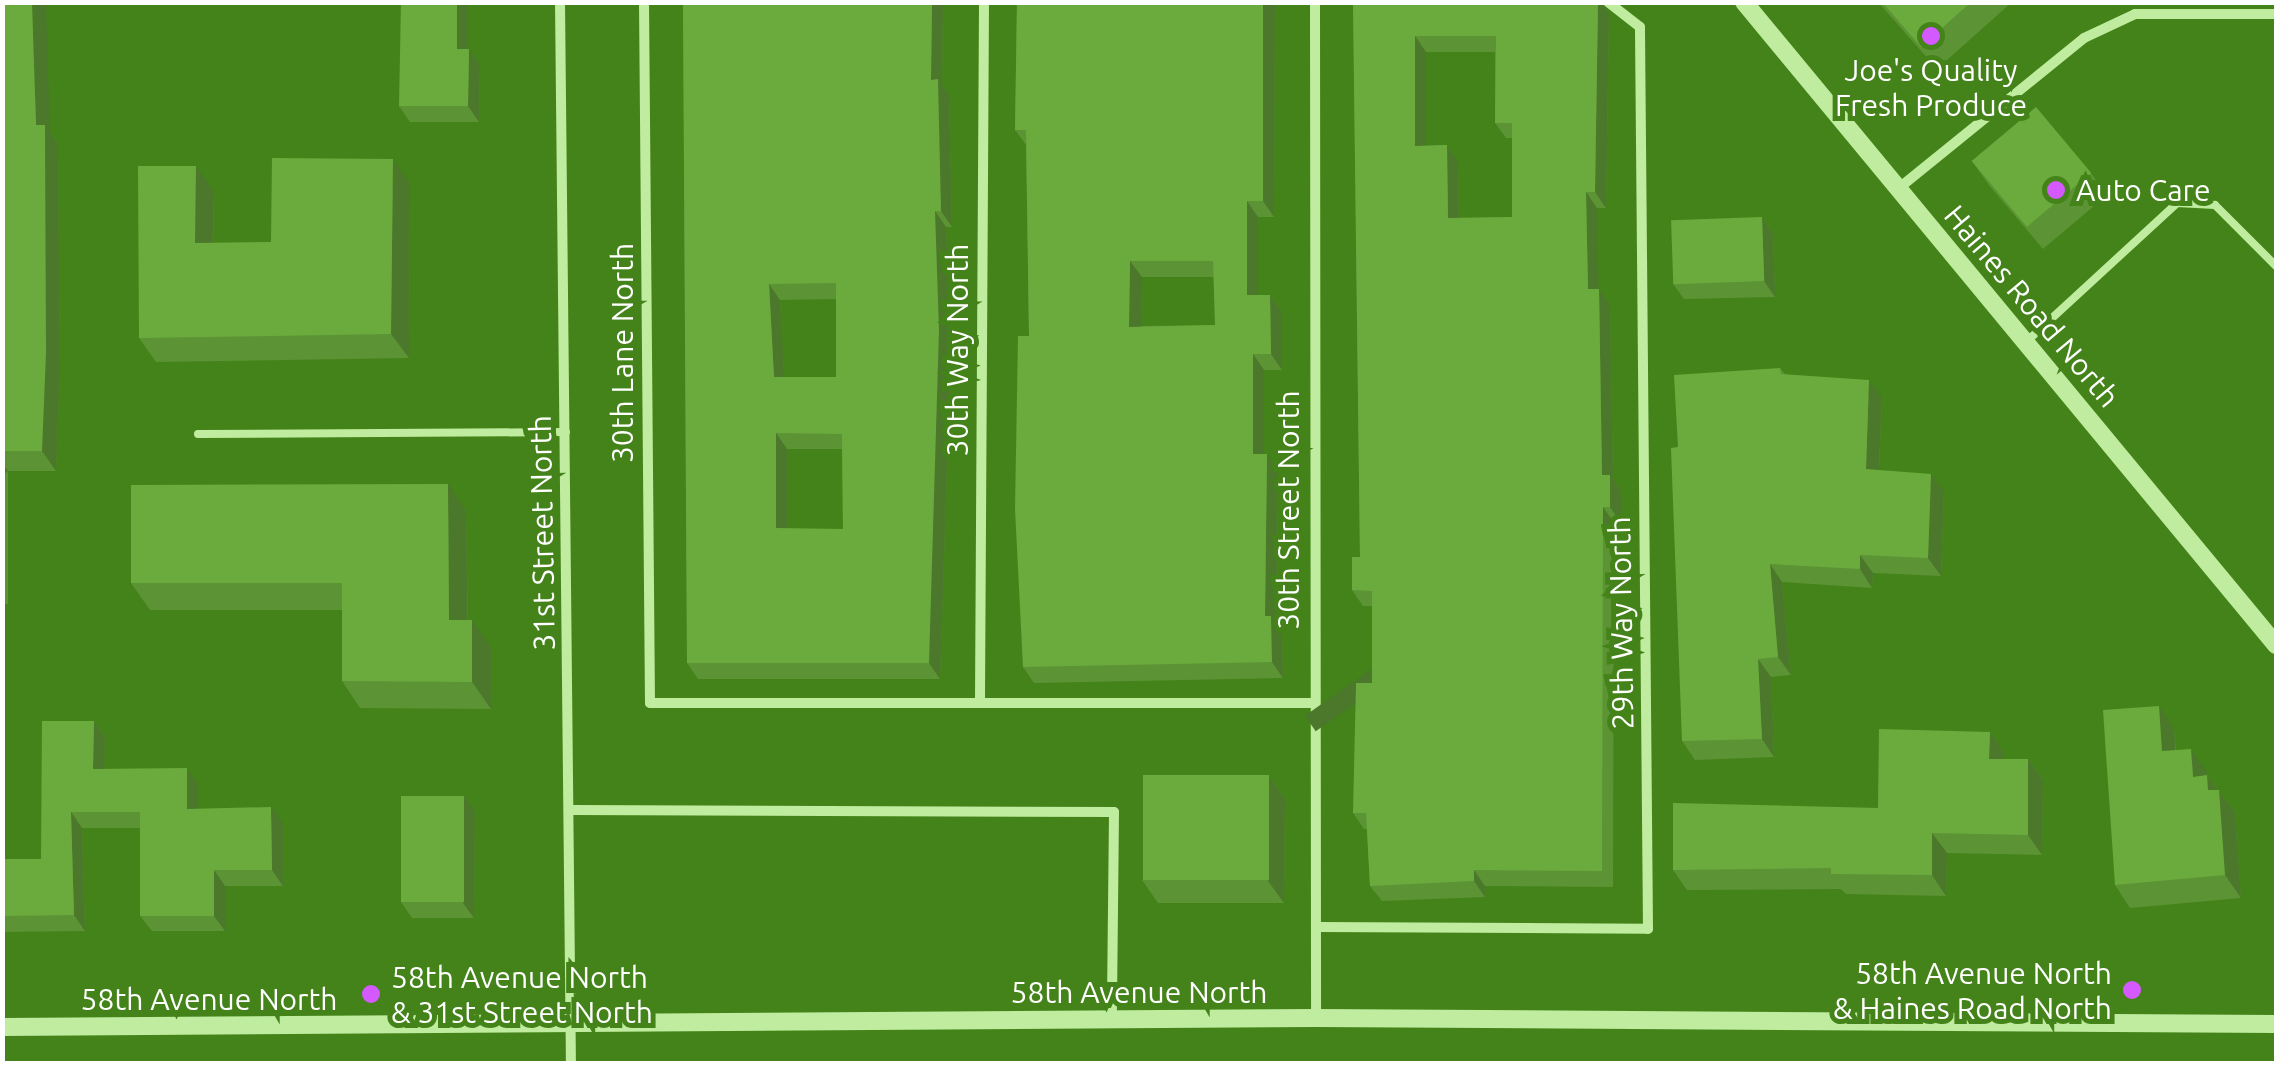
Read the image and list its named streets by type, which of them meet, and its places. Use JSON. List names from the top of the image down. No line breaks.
{"streets":{"street":["Haines Road North","30th Way North","30th Lane North","30th Street North","31st Street North","29th Way North","58th Avenue North"]},"crossings":[["30th Way North","30th Lane North"],["30th Street North","29th Way North"],["30th Street North","58th Avenue North"],["31st Street North","58th Avenue North"]],"places":["Joe's Quality Fresh Produce","Auto Care","58th Avenue North & Haines Road North","58th Avenue North & 31st Street North"]}
